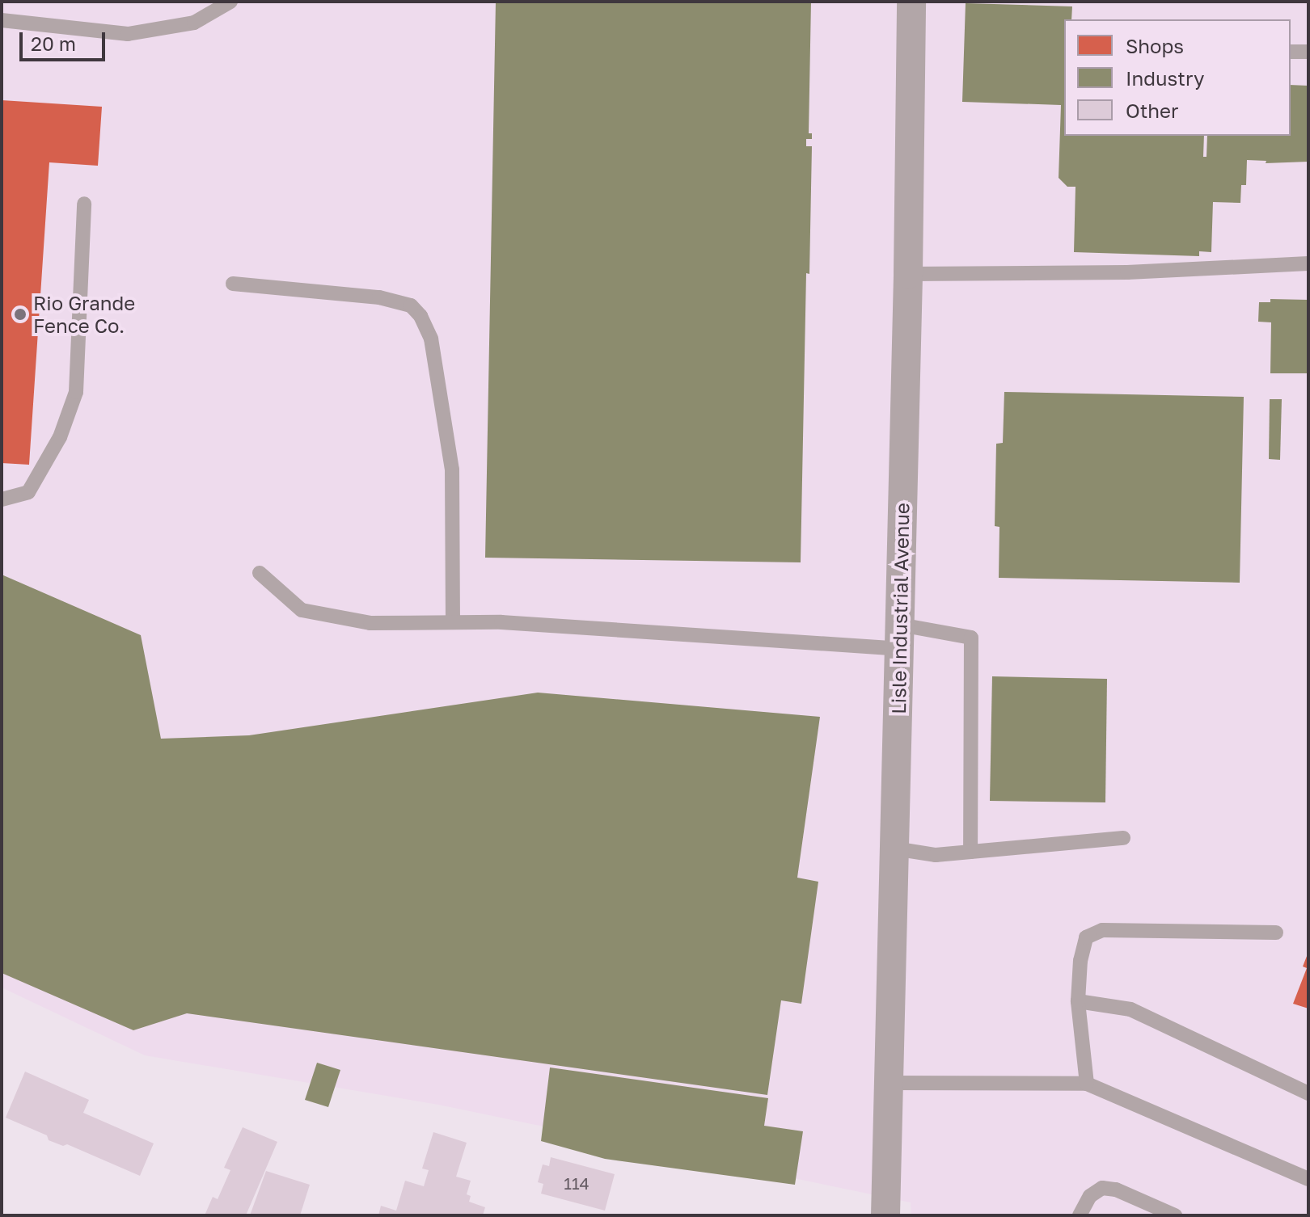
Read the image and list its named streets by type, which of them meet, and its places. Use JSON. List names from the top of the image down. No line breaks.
{"streets":{"street":["Lisle Industrial Avenue"]},"places":["Rio Grande Fence Co."],"house_numbers":["114"],"legend":["Shops","Industry","Other"],"scale_bar":"20 m"}
